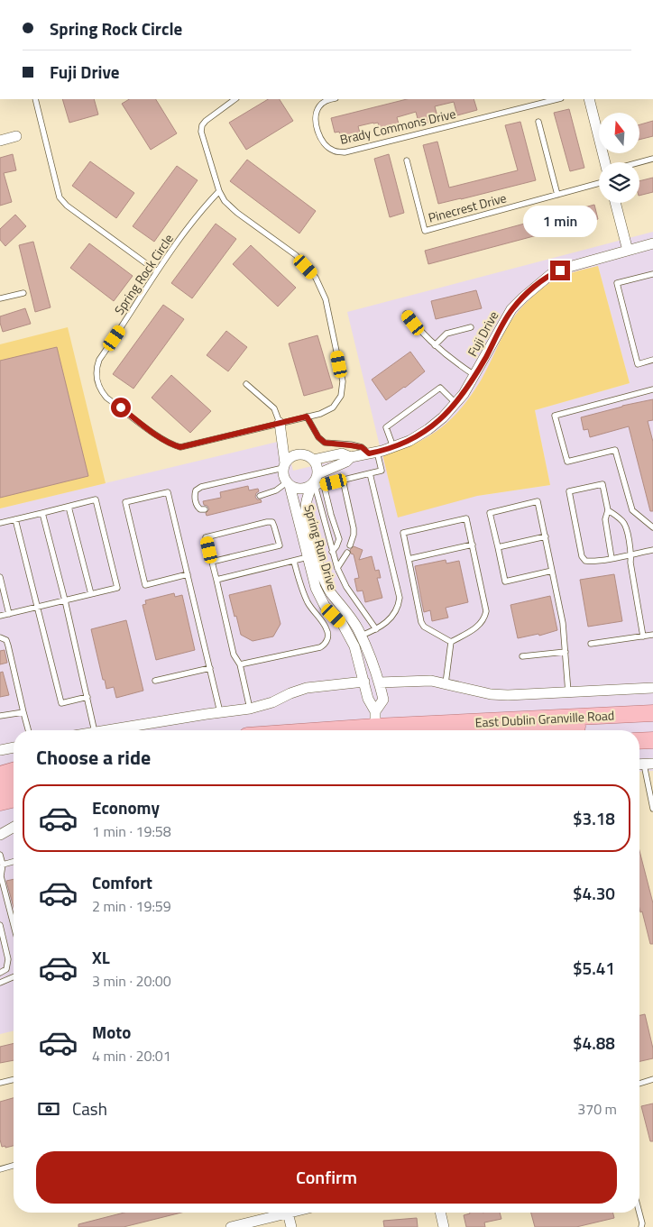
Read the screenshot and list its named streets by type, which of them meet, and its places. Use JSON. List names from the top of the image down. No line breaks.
{"streets":{"main road":["East Dublin Granville Road"],"street":["Fuji Drive","Spring Run Drive"],"lane":["Brady Commons Drive","Pinecrest Drive","Spring Rock Circle"]},"crossings":[["Fuji Drive","Spring Run Drive"],["Spring Run Drive","East Dublin Granville Road"]],"north":"top","page":{"banner":["Spring Rock Circle","Fuji Drive"],"bubble":"1 min","heading":"Choose a ride","list":[{"name":"Economy","note":"1 min · 19:58","value":"$3.18"},{"name":"Comfort","note":"2 min · 19:59","value":"$4.30"},{"name":"XL","note":"3 min · 20:00","value":"$5.41"},{"name":"Moto","note":"4 min · 20:01","value":"$4.88"}],"pay":["Cash","370 m"],"buttons":"Confirm"}}
